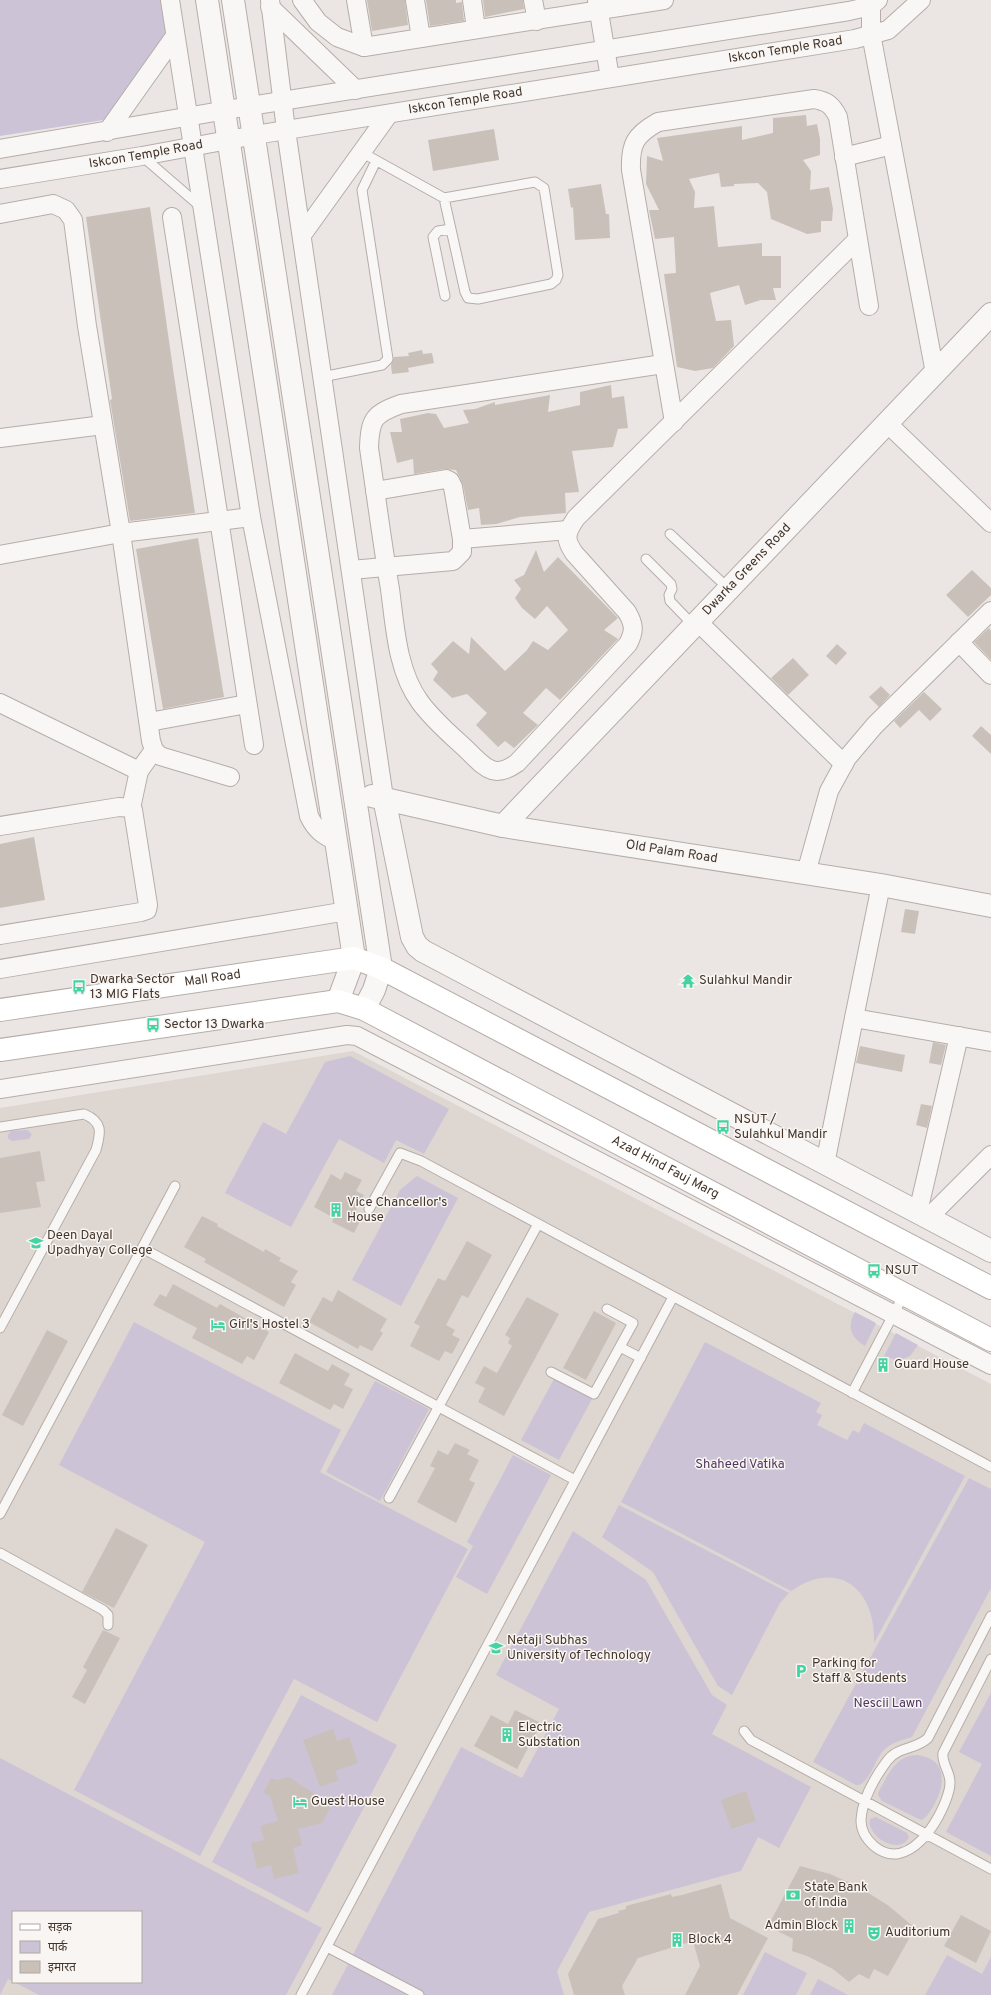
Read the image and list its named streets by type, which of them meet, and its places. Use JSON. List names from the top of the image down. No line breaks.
{"streets":{"main road":["Mall Road","Azad Hind Fauj Marg"],"street":["Iskcon Temple Road","Dwarka Greens Road","Old Palam Road"]},"crossings":[["Dwarka Greens Road","Old Palam Road"]],"parks":["Shaheed Vatika","Nescii Lawn"],"places":{"temple":["Sulahkul Mandir"],"bus stop":["Dwarka Sector 13 MIG Flats","Sector 13 Dwarka","NSUT / Sulahkul Mandir","NSUT"],"building":["Vice Chancellor's House","Guard House","Electric Substation","Admin Block","Block 4"],"school or university":["Deen Dayal Upadhyay College","Netaji Subhas University of Technology"],"hotel":["Girl's Hostel 3","Guest House"],"parking":["Parking for Staff & Students"],"bank":["State Bank of India"],"theatre":["Auditorium"]},"legend":["सड़क","पार्क","इमारत"]}
